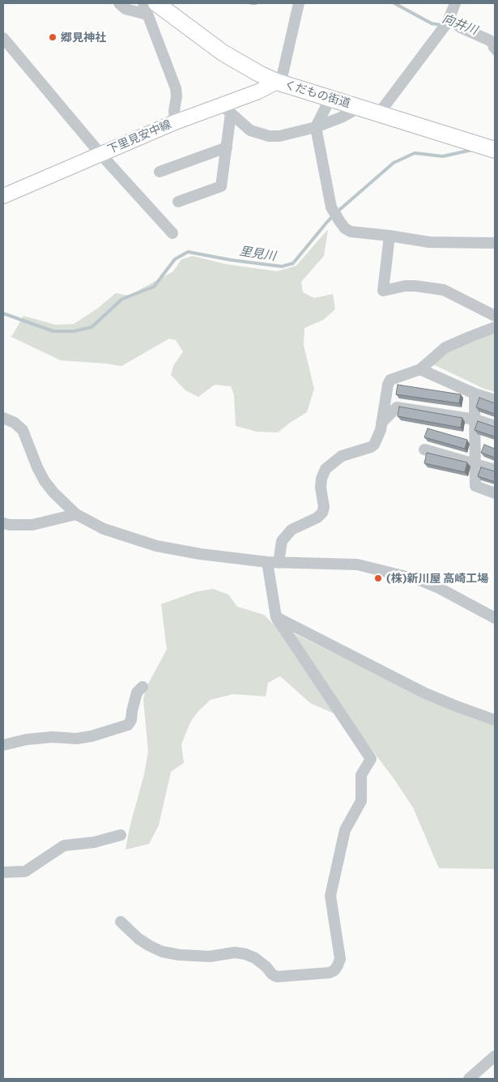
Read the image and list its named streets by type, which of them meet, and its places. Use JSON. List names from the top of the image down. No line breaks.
{"streets":{"highway":["くだもの街道"],"main road":["下里見安中線"]},"crossings":[["くだもの街道","下里見安中線"]],"water":["向井川","里見川"],"places":["郷見神社","(株)新川屋 高崎工場"]}
